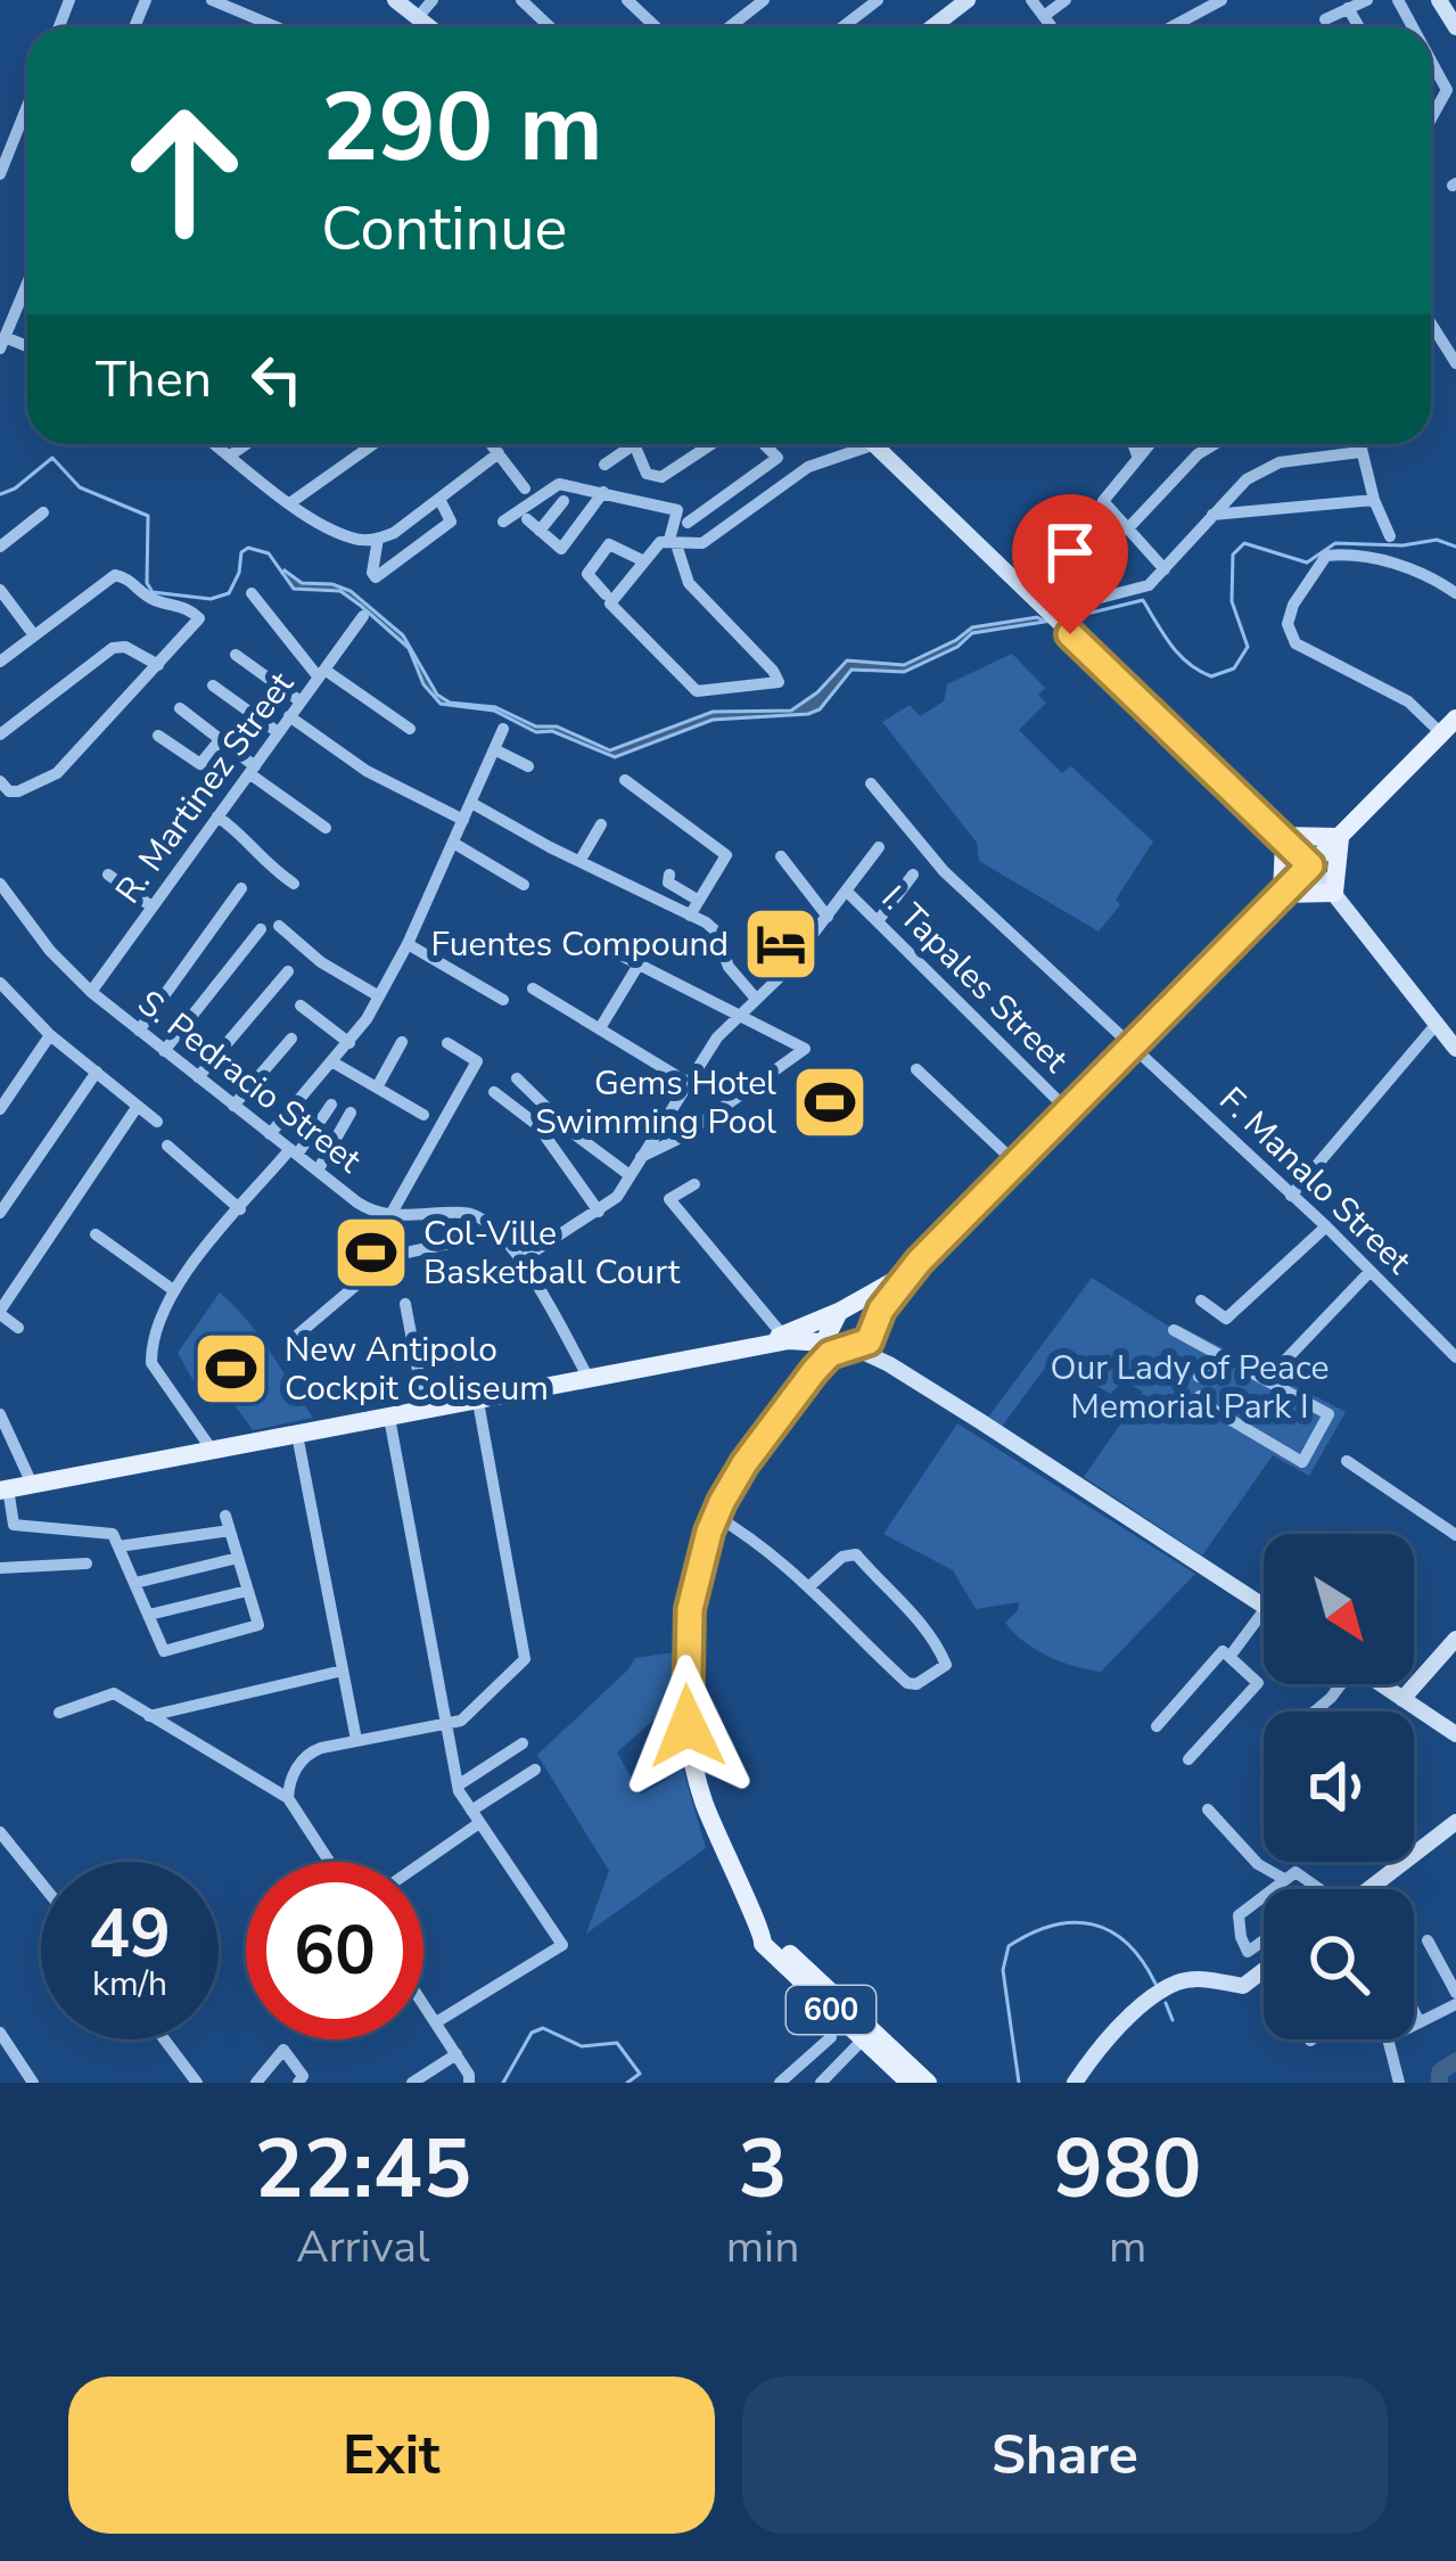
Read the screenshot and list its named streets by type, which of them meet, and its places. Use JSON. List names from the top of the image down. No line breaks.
{"streets":{"main road":["600"],"street":["R. Martinez Street","I. Tapales Street","S. Pedracio Street","F. Manalo Street"]},"crossings":[["R. Martinez Street","S. Pedracio Street"],["I. Tapales Street","600"],["F. Manalo Street","600"]],"parks":["Our Lady of Peace Memorial Park I"],"places":{"hotel":["Fuentes Compound"],"sports":["Gems Hotel Swimming Pool","Col-Ville Basketball Court","New Antipolo Cockpit Coliseum"]},"north":"bottom right","page":{"turn":["290 m","Continue"],"then":"Then","speed":"49 km/h","limit":"60","eta":["22:45","Arrival","3","min","980","m"],"buttons":["Exit","Share"]}}
